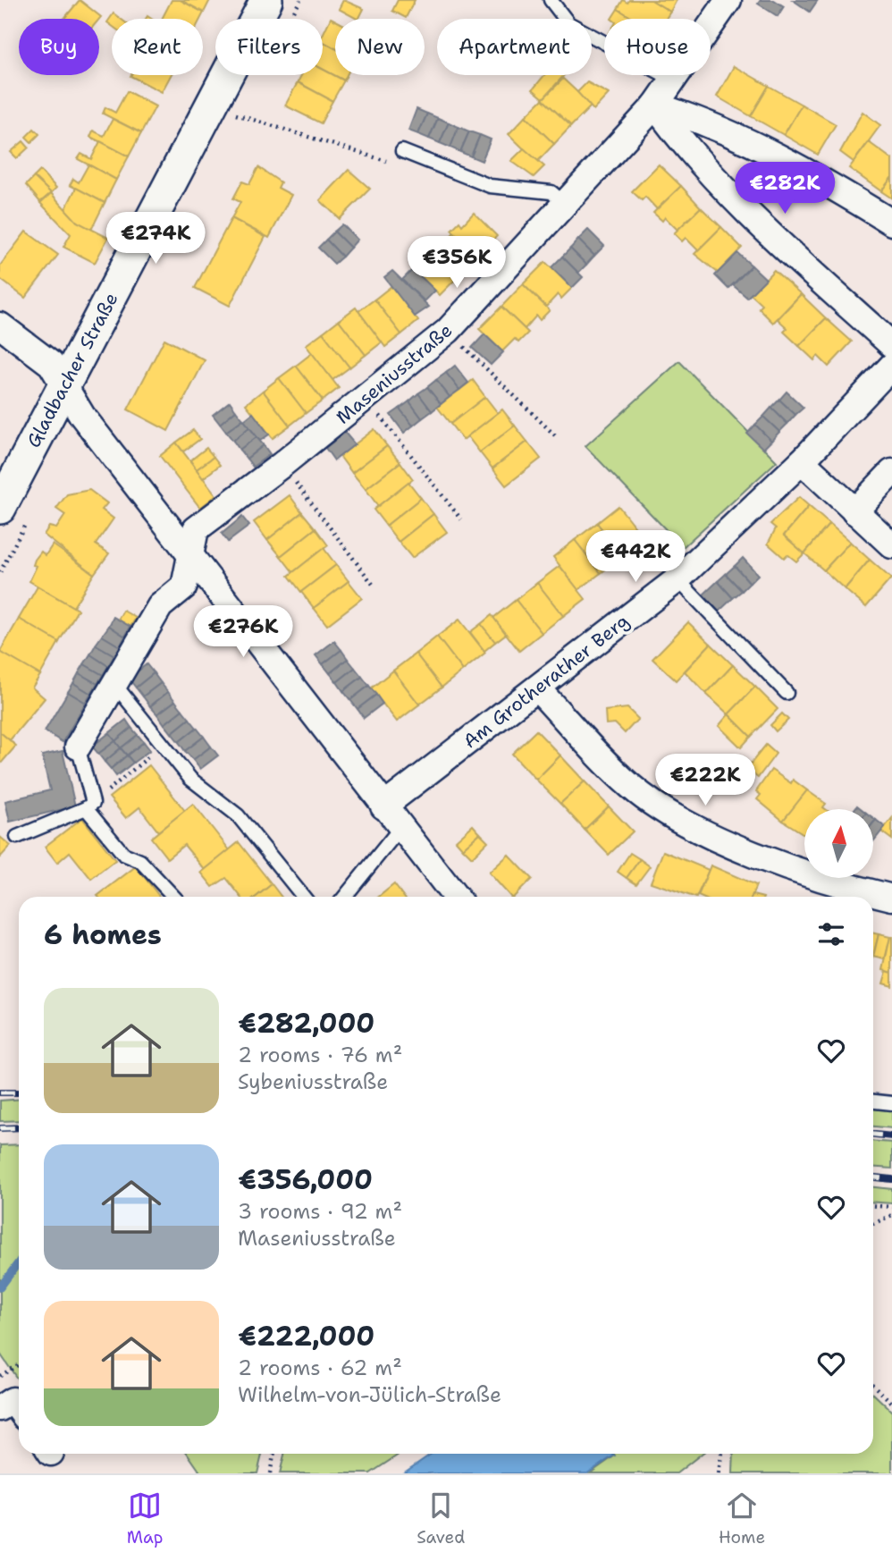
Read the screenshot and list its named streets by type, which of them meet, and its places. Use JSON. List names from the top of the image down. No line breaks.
{"streets":{"street":["Gladbacher Straße","Maseniusstraße","Am Grotherather Berg"]},"north":"top","page":{"chip":["Buy","Rent","Filters","New","Apartment","House"],"price":["€282K","€274K","€356K","€442K","€276K","€222K"],"heading":"6 homes","list":[{"name":"€282,000","note":"2 rooms · 76 m² · Sybeniusstraße"},{"name":"€356,000","note":"3 rooms · 92 m² · Maseniusstraße"},{"name":"€222,000","note":"2 rooms · 62 m² · Wilhelm-von-Jülich-Straße"}],"tabs":["Map","Saved","Home"]}}
